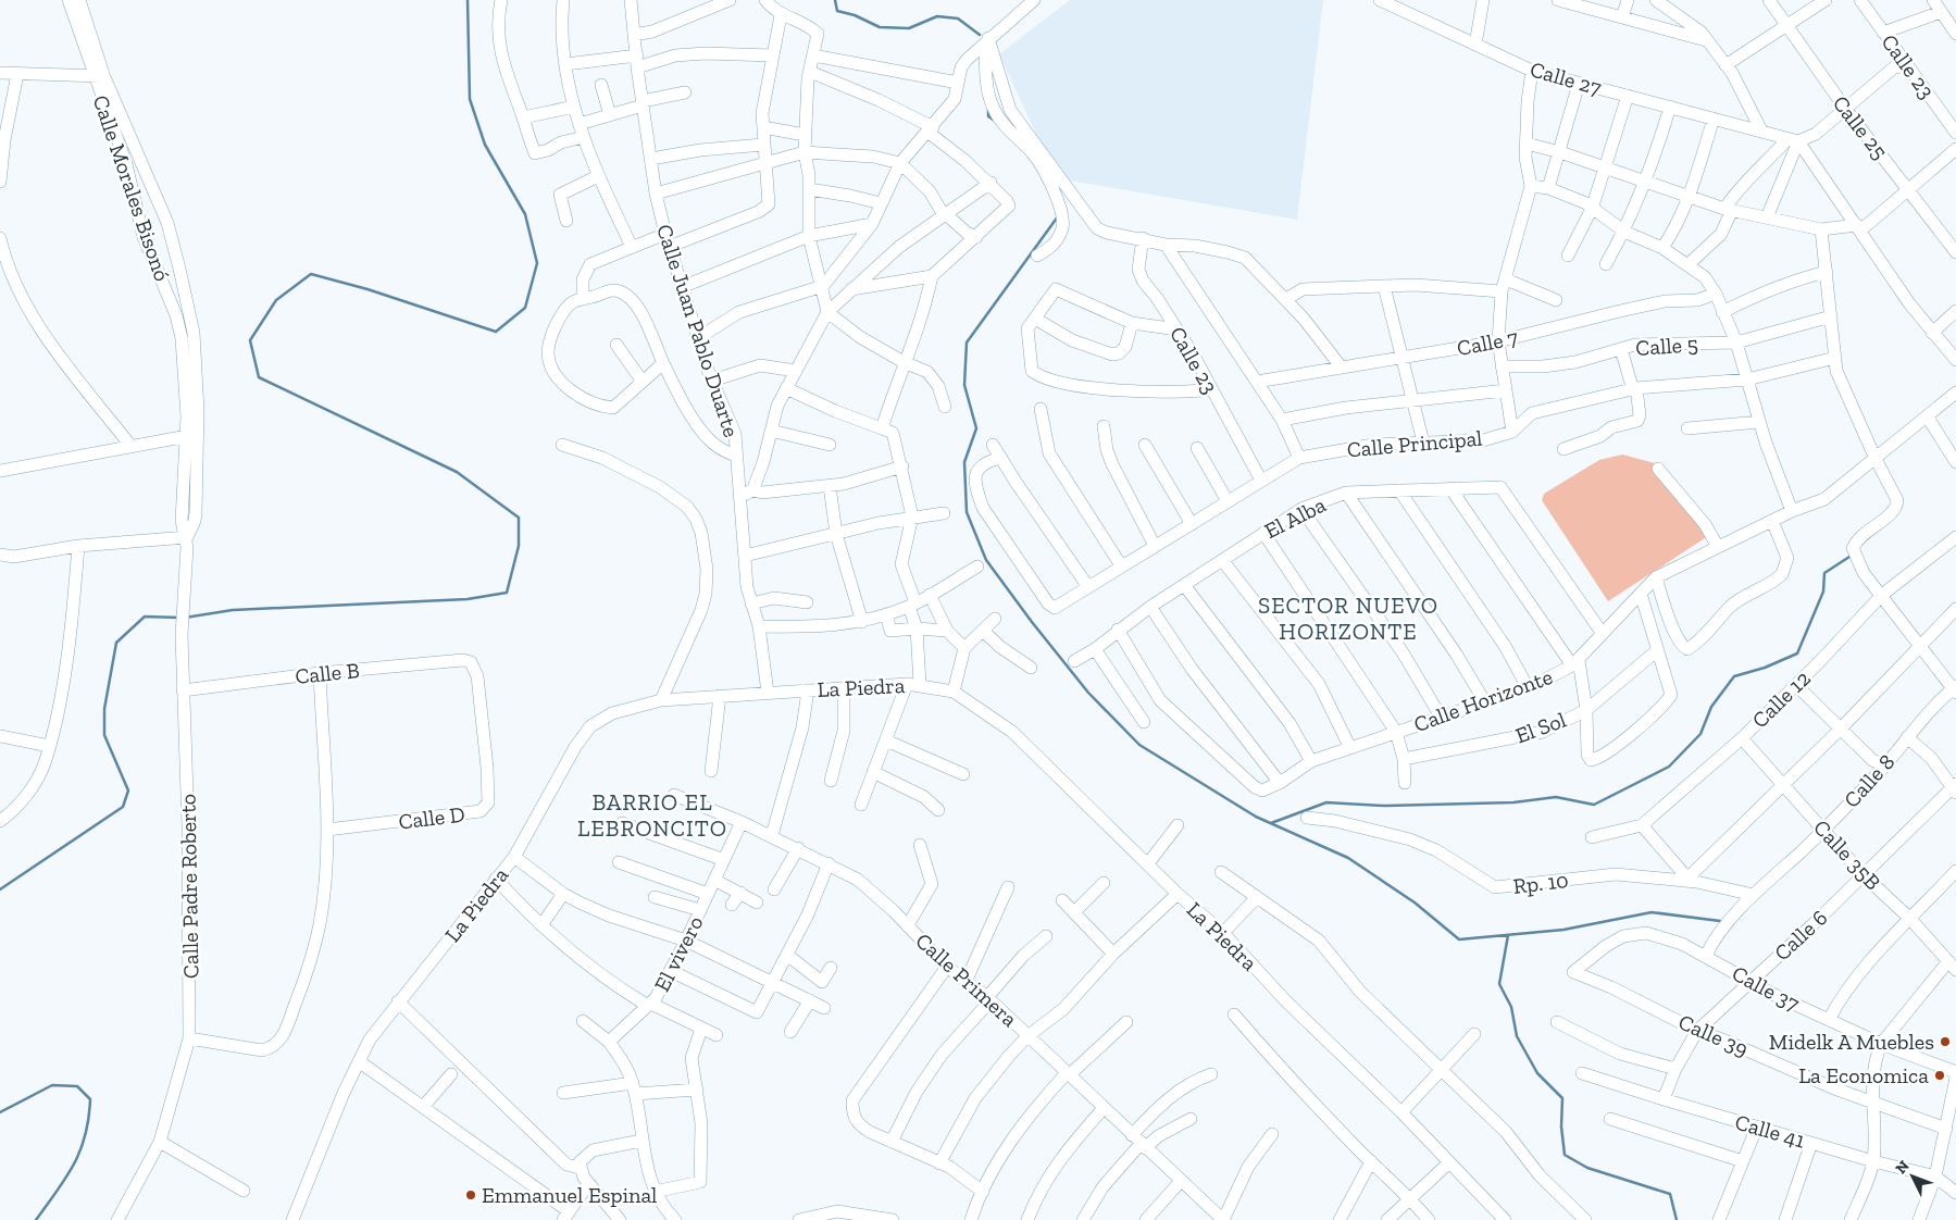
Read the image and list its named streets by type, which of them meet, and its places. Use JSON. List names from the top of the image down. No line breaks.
{"streets":{"street":["Calle 23","Calle 27","Calle 25","Calle Morales Bisonó","Calle Juan Pablo Duarte","Calle 7","Calle 5","Calle Principal","El Alba","Calle B","La Piedra","Calle 12","Calle Horizonte","El Sol","Calle 8","Calle D","Calle 35B","Rp. 10","Calle Padre Roberto","Calle 6","El vivero","Calle Primera","Calle 37","Calle 39","Calle 41"]},"crossings":[["Calle 23","Calle Principal"],["Calle Morales Bisonó","Calle Padre Roberto"],["Calle Juan Pablo Duarte","La Piedra"],["El Alba","Calle Horizonte"],["Calle B","Calle D"],["Calle B","Calle Padre Roberto"],["Calle 12","Calle 35B"],["Calle 8","Calle 35B"],["Calle 8","Rp. 10"],["Calle 8","Calle 37"],["Calle 35B","Calle 6"],["Calle 6","Calle 37"],["Calle 6","Calle 39"],["Calle 6","Calle 41"],["El vivero","Calle Primera"],["Calle 37","Calle 39"]],"districts":["SECTOR NUEVO HORIZONTE","BARRIO EL LEBRONCITO"],"places":["Midelk A Muebles","La Economica","Emmanuel Espinal"],"north":"top left"}
